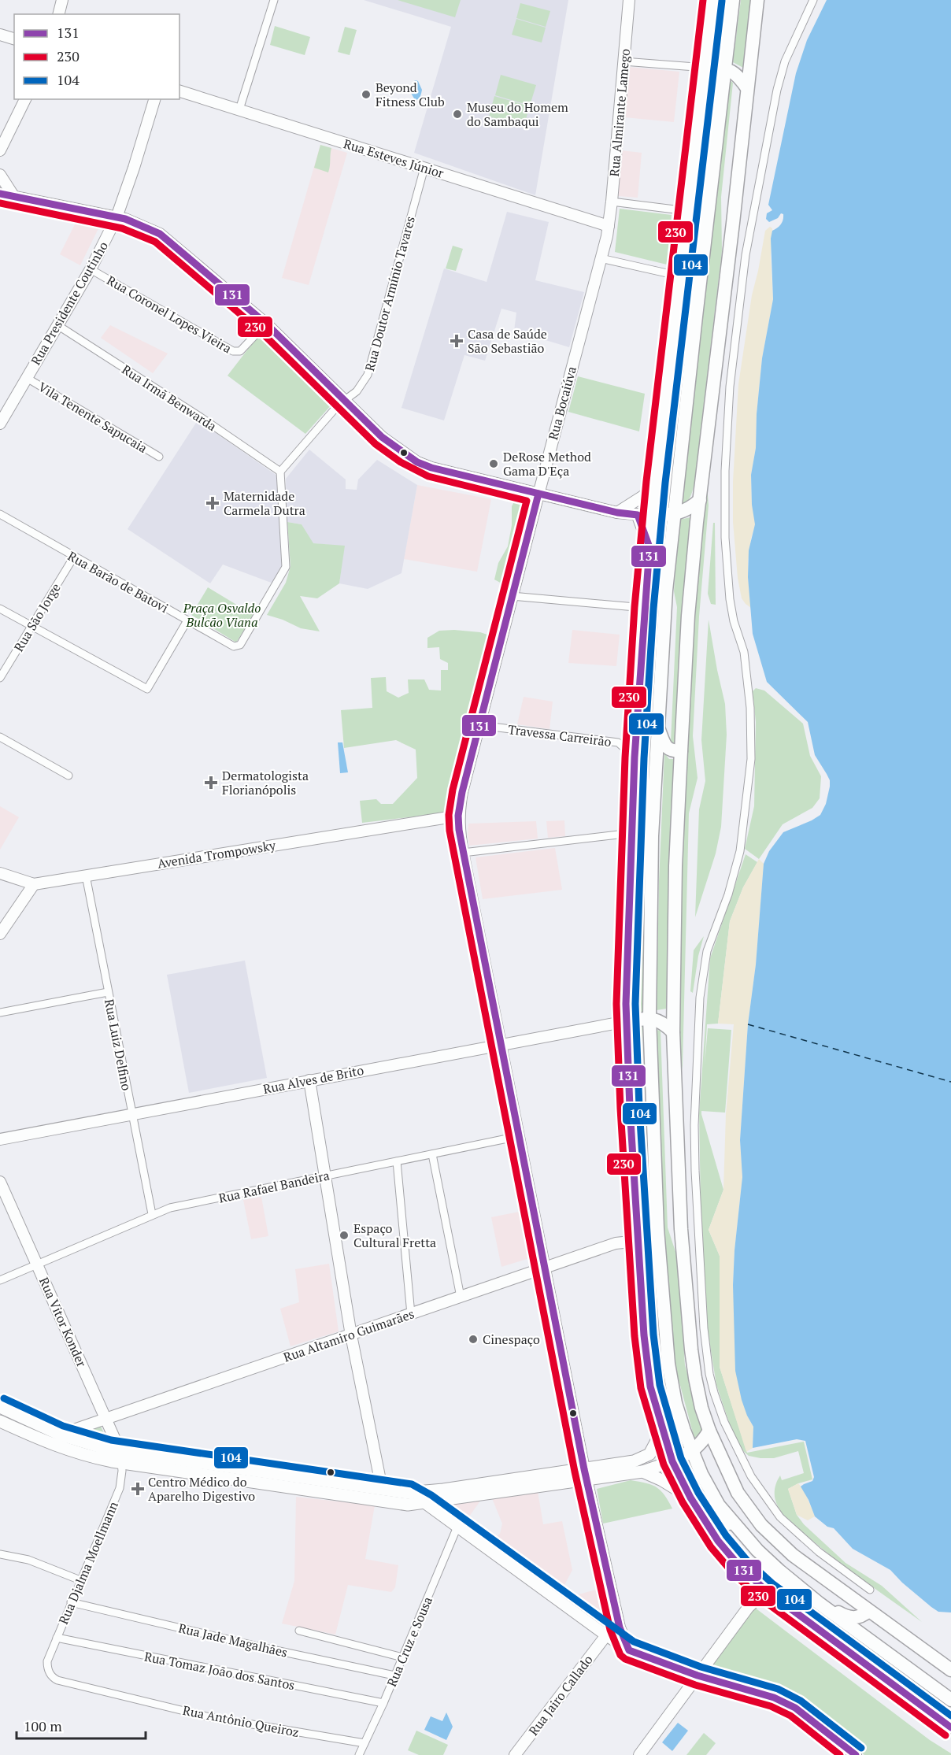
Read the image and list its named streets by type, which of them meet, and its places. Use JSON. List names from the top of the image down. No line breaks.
{"streets":{"main road":["Rua Almirante Lamego","Rua Esteves Júnior","Rua Presidente Coutinho","Rua Bocaiúva","Avenida Trompowsky","Rua Alves de Brito","Rua Vitor Konder","Rua Altamiro Guimarães","Rua Jairo Callado"],"street":["Rua Doutor Armínio Tavares","Rua Coronel Lopes Vieira","Rua Irmã Benwarda","Vila Tenente Sapucaia","Rua Barão de Batovi","Rua São Jorge","Travessa Carreirão","Rua Luiz Delfino","Rua Rafael Bandeira","Rua Djalma Moellmann","Rua Jade Magalhães","Rua Cruz e Sousa","Rua Tomaz João dos Santos","Rua Antônio Queiroz"]},"crossings":[["Rua Almirante Lamego","Rua Esteves Júnior"],["Rua Almirante Lamego","Rua Bocaiúva"],["Rua Esteves Júnior","Rua Doutor Armínio Tavares"],["Rua Esteves Júnior","Rua Bocaiúva"],["Rua Doutor Armínio Tavares","Rua Irmã Benwarda"],["Rua Doutor Armínio Tavares","Rua Barão de Batovi"],["Rua Presidente Coutinho","Rua Coronel Lopes Vieira"],["Rua Presidente Coutinho","Rua Irmã Benwarda"],["Rua Presidente Coutinho","Vila Tenente Sapucaia"],["Rua Irmã Benwarda","Rua Barão de Batovi"],["Rua Bocaiúva","Travessa Carreirão"],["Rua Bocaiúva","Avenida Trompowsky"],["Rua Bocaiúva","Rua Alves de Brito"],["Rua Bocaiúva","Rua Rafael Bandeira"],["Rua Bocaiúva","Rua Altamiro Guimarães"],["Rua Barão de Batovi","Rua São Jorge"],["Avenida Trompowsky","Rua Luiz Delfino"],["Rua Luiz Delfino","Rua Alves de Brito"],["Rua Luiz Delfino","Rua Rafael Bandeira"],["Rua Rafael Bandeira","Rua Vitor Konder"],["Rua Vitor Konder","Rua Altamiro Guimarães"],["Rua Vitor Konder","Rua Djalma Moellmann"],["Rua Djalma Moellmann","Rua Jade Magalhães"],["Rua Djalma Moellmann","Rua Tomaz João dos Santos"],["Rua Djalma Moellmann","Rua Antônio Queiroz"],["Rua Jade Magalhães","Rua Cruz e Sousa"],["Rua Cruz e Sousa","Rua Tomaz João dos Santos"],["Rua Cruz e Sousa","Rua Antônio Queiroz"]],"parks":["Praça Osvaldo Bulcão Viana"],"places":{"other":["Beyond Fitness Club","Museu do Homem do Sambaqui","DeRose Method Gama D'Eça","Espaço Cultural Fretta","Cinespaço"],"health":["Casa de Saúde São Sebastião","Maternidade Carmela Dutra","Dermatologista Florianópolis","Centro Médico do Aparelho Digestivo"]},"lines":["transit line 230","transit line 104","transit line 131"],"legend":["131","230","104"],"scale_bar":"100 m"}
